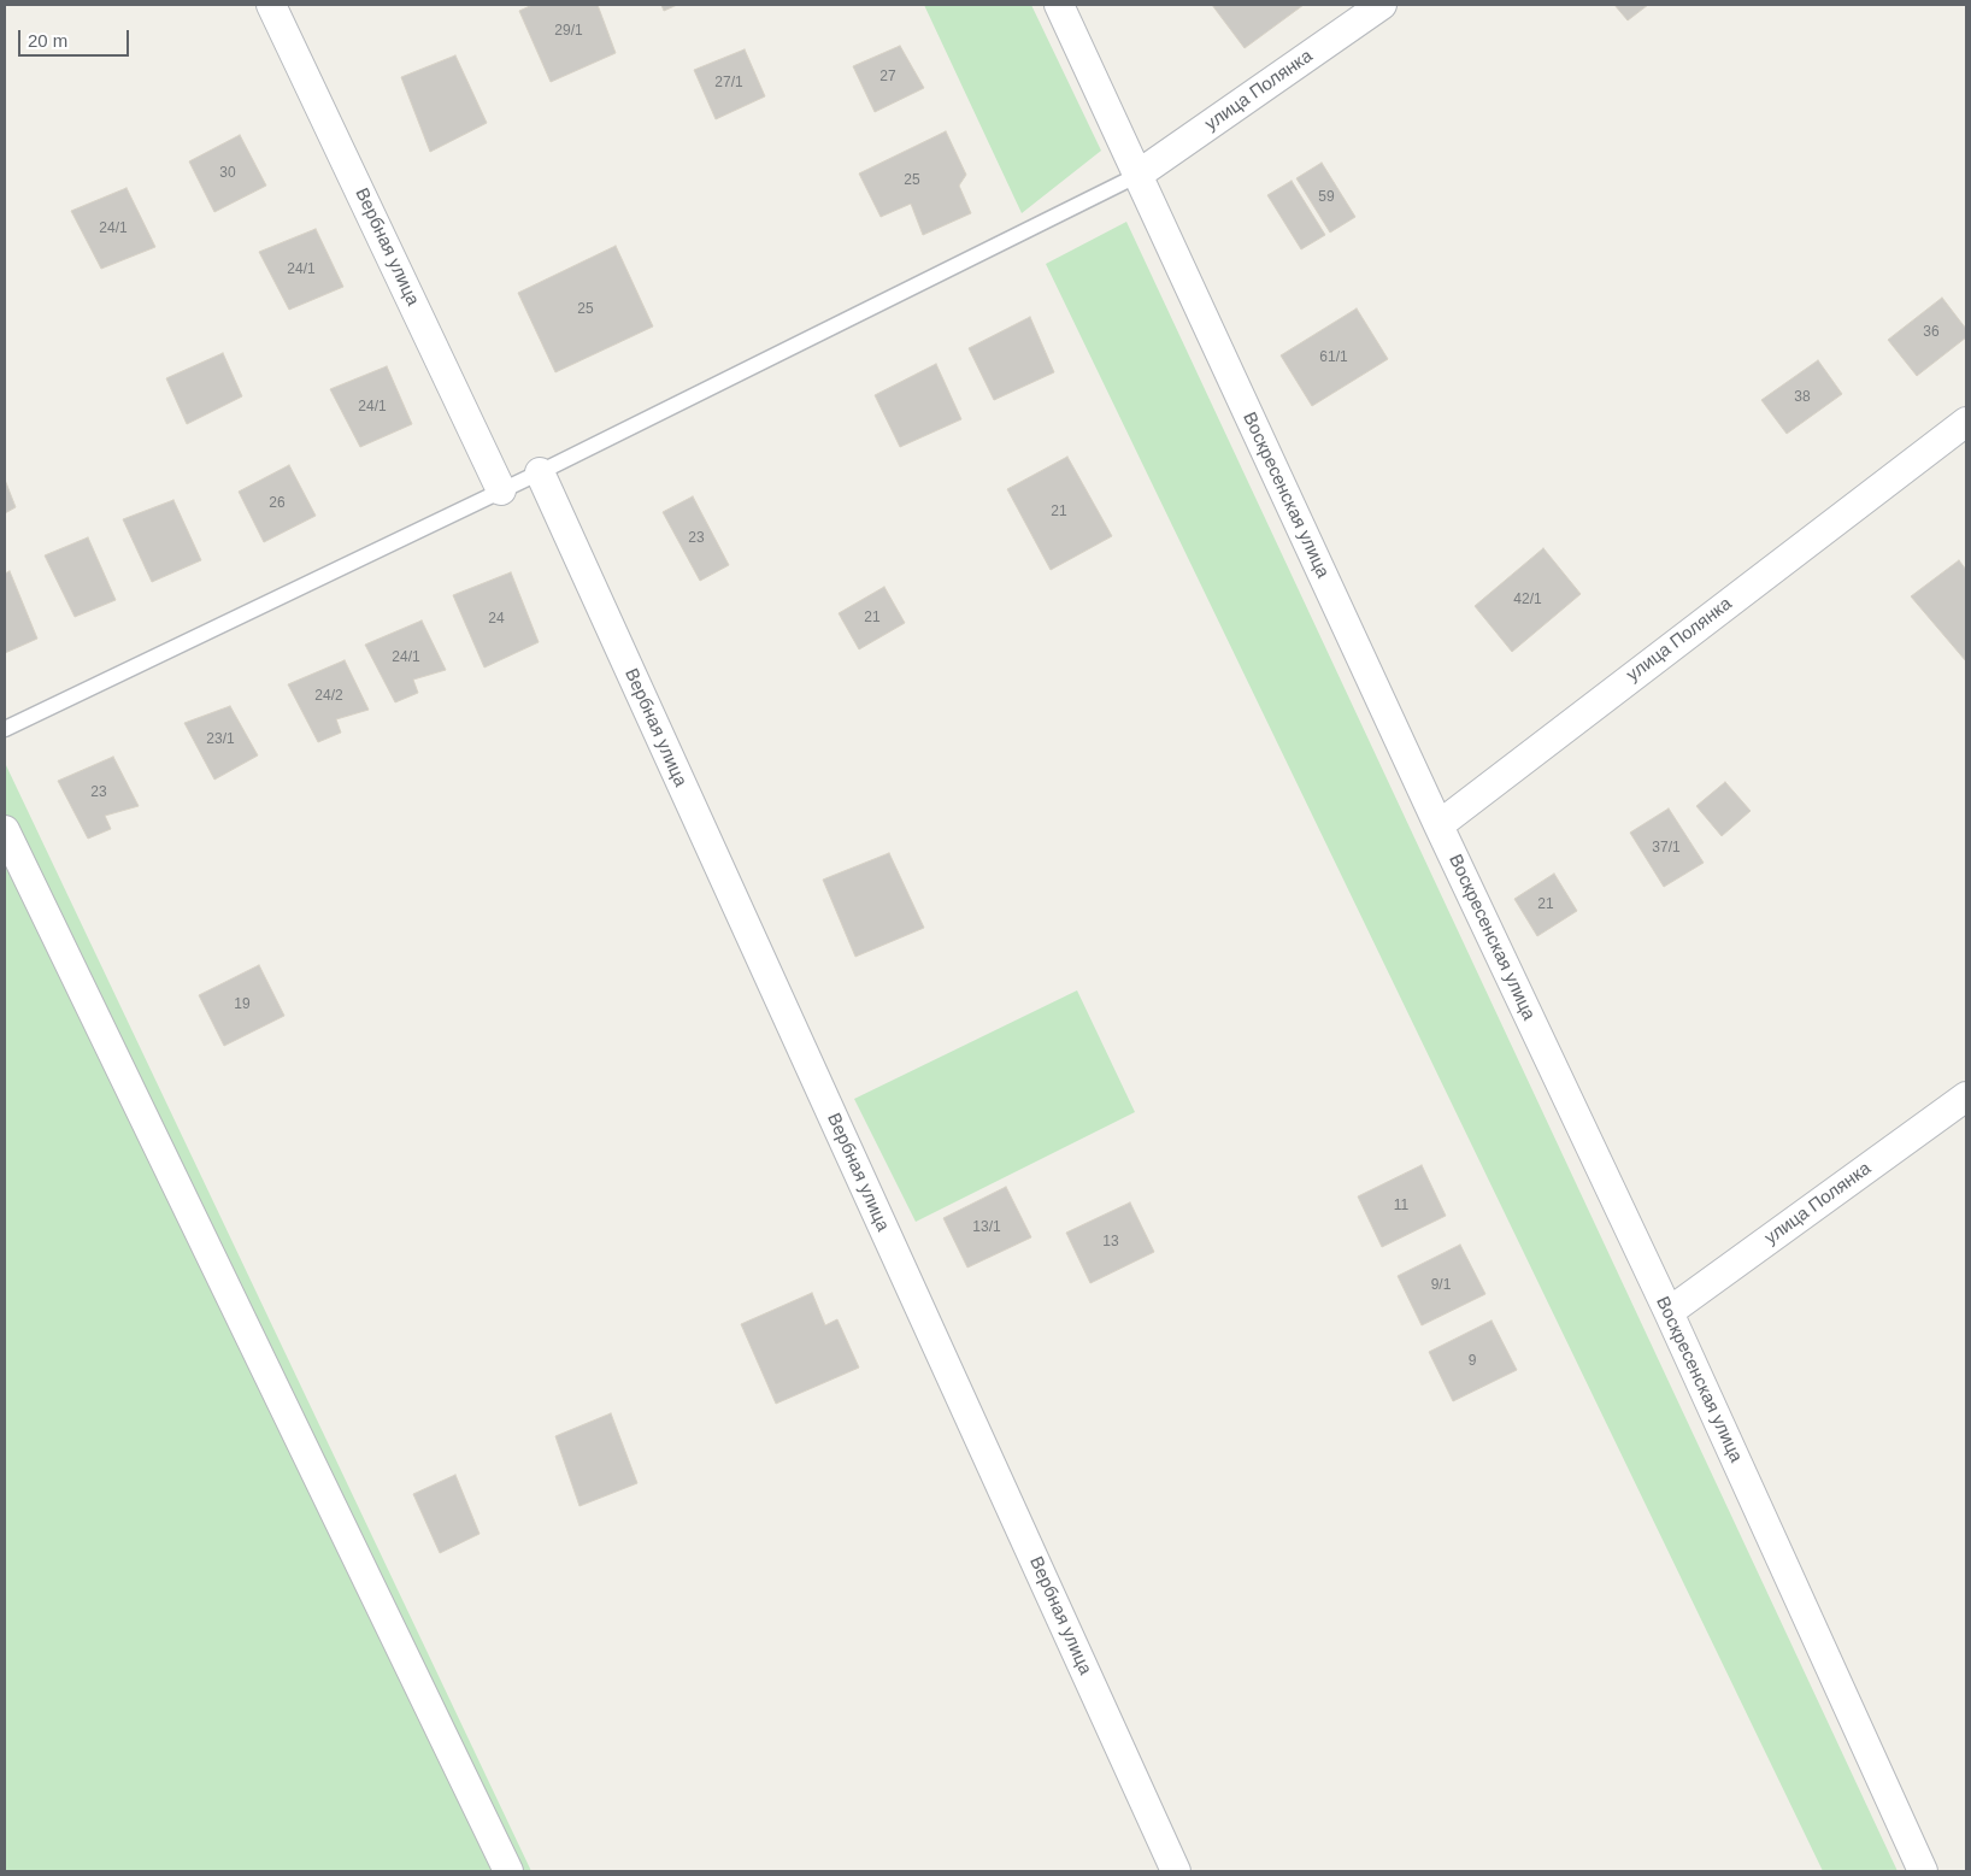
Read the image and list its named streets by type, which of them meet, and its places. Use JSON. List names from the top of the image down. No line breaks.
{"streets":{"street":["улица Полянка","Вербная улица","Воскресенская улица"]},"crossings":[["улица Полянка","Воскресенская улица"]],"house_numbers":["29/1","27","27/1","30","25","59","24/1","24/1","25","36","61/1","38","24/1","26","21","23","42/1","21","24","24/1","24/2","23/1","23","37/1","21","19","11","13/1","13","9/1","9"],"scale_bar":"20 m"}
